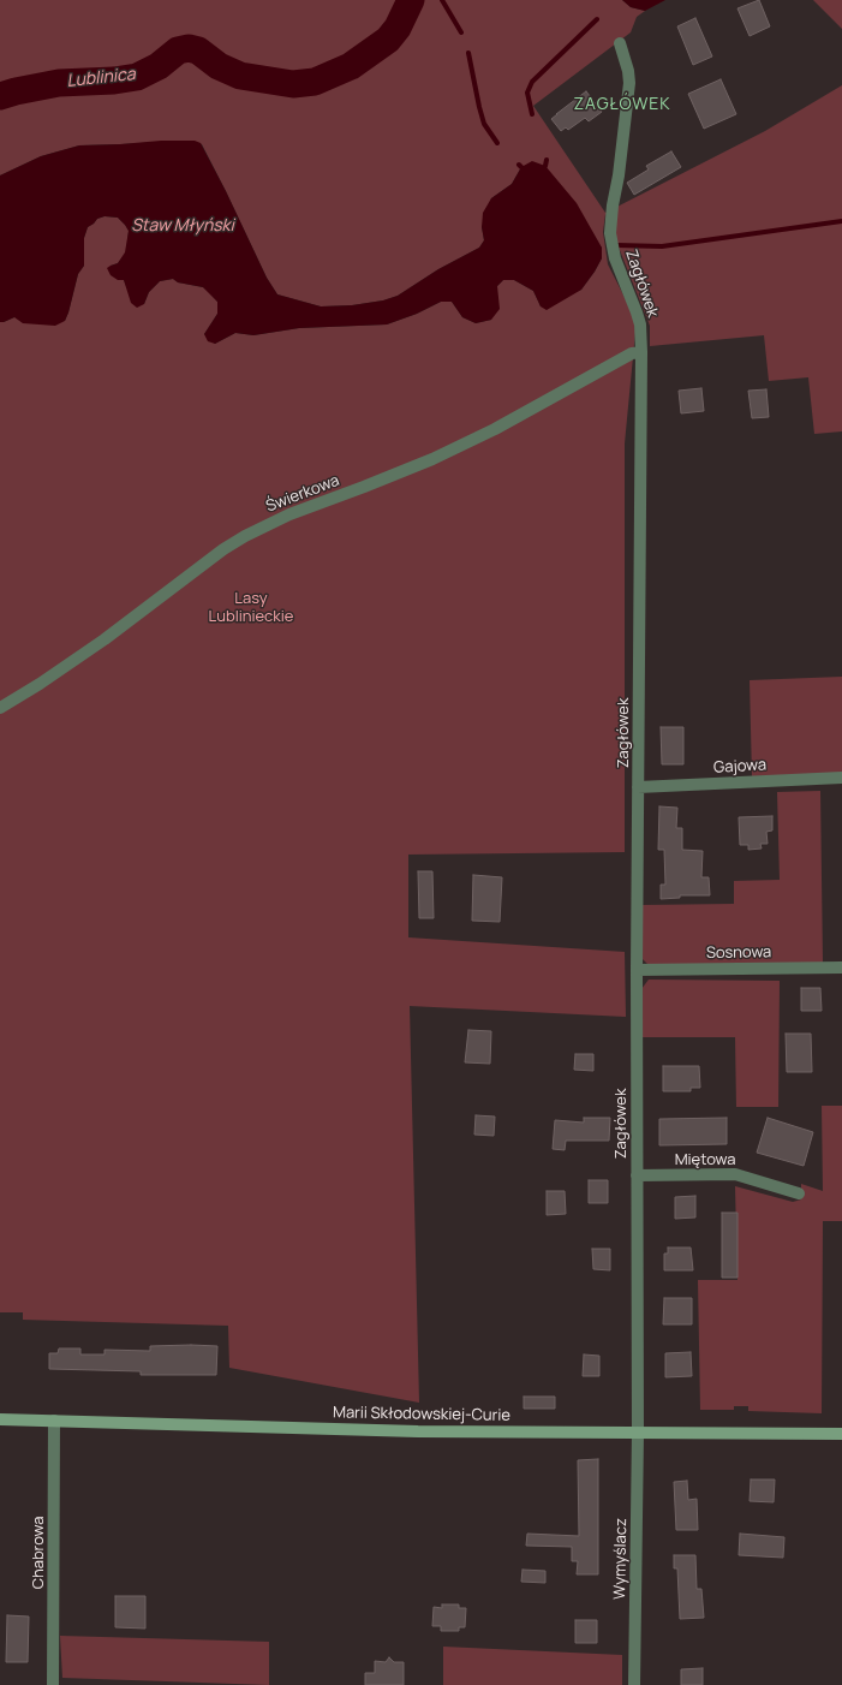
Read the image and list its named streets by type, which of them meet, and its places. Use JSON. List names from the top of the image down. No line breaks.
{"streets":{"street":["Zagłówek","Świerkowa","Gajowa","Sosnowa","Miętowa","Marii Skłodowskiej-Curie","Chabrowa","Wymyślacz"]},"crossings":[["Zagłówek","Świerkowa"],["Zagłówek","Gajowa"],["Zagłówek","Sosnowa"],["Zagłówek","Miętowa"],["Zagłówek","Marii Skłodowskiej-Curie"],["Zagłówek","Wymyślacz"],["Marii Skłodowskiej-Curie","Chabrowa"],["Marii Skłodowskiej-Curie","Wymyślacz"]],"districts":["ZAGŁÓWEK"],"water":["Lublinica","Staw Młyński"],"parks":["Lasy Lublinieckie"]}
